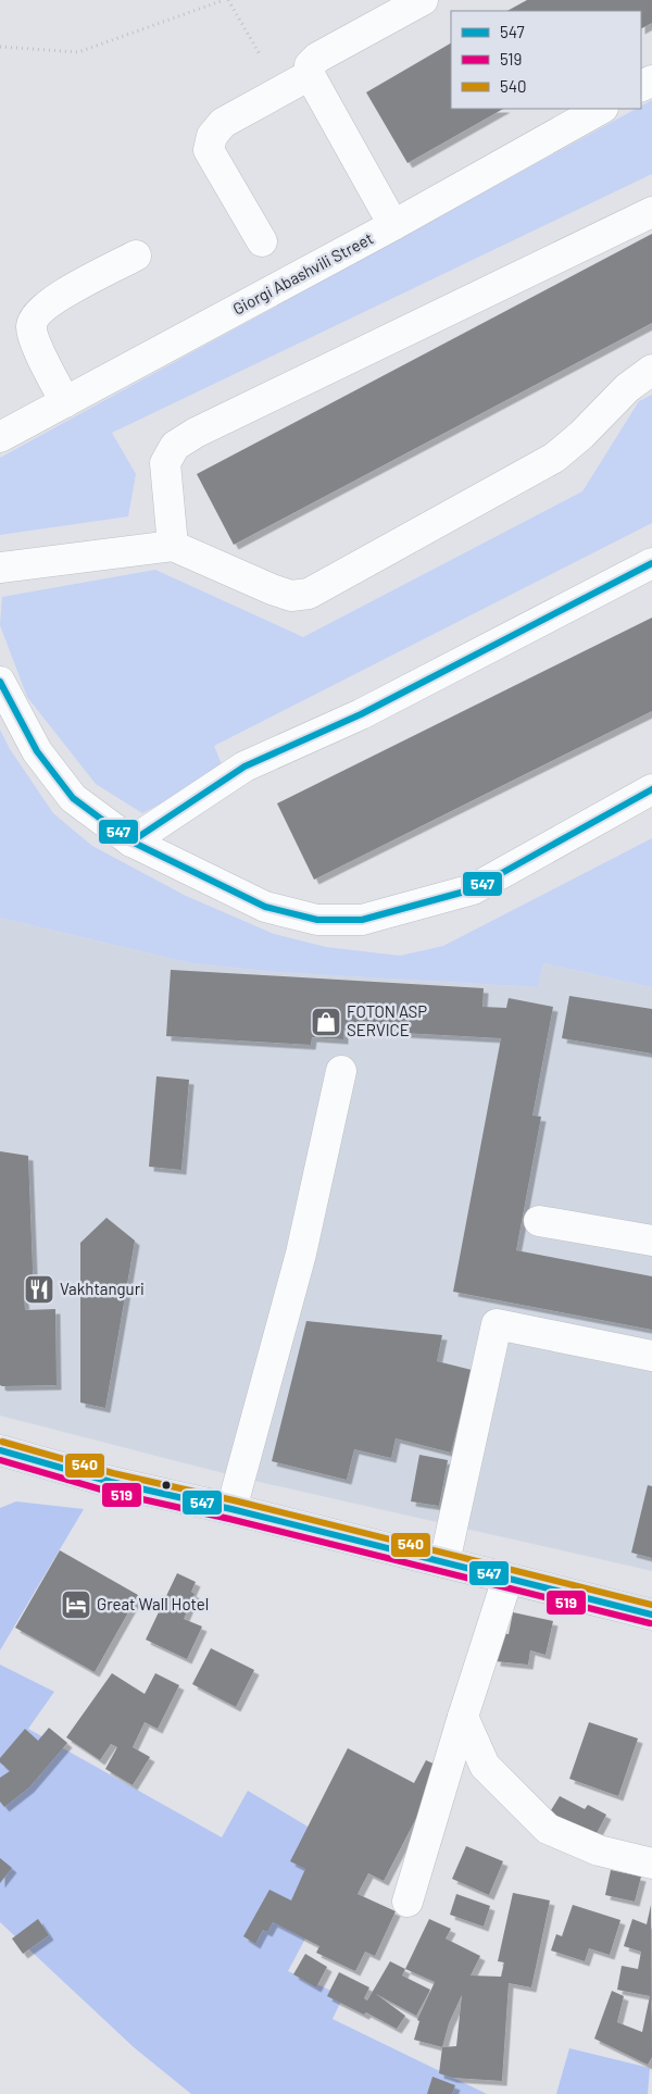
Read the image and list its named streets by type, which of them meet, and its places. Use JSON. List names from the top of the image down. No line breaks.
{"streets":{"street":["Giorgi Abashvili Street"]},"places":{"shop":["FOTON ASP SERVICE"],"restaurant":["Vakhtanguri"],"hotel":["Great Wall Hotel"]},"lines":["transit line 547","transit line 540","transit line 519"],"legend":["547","519","540"]}
